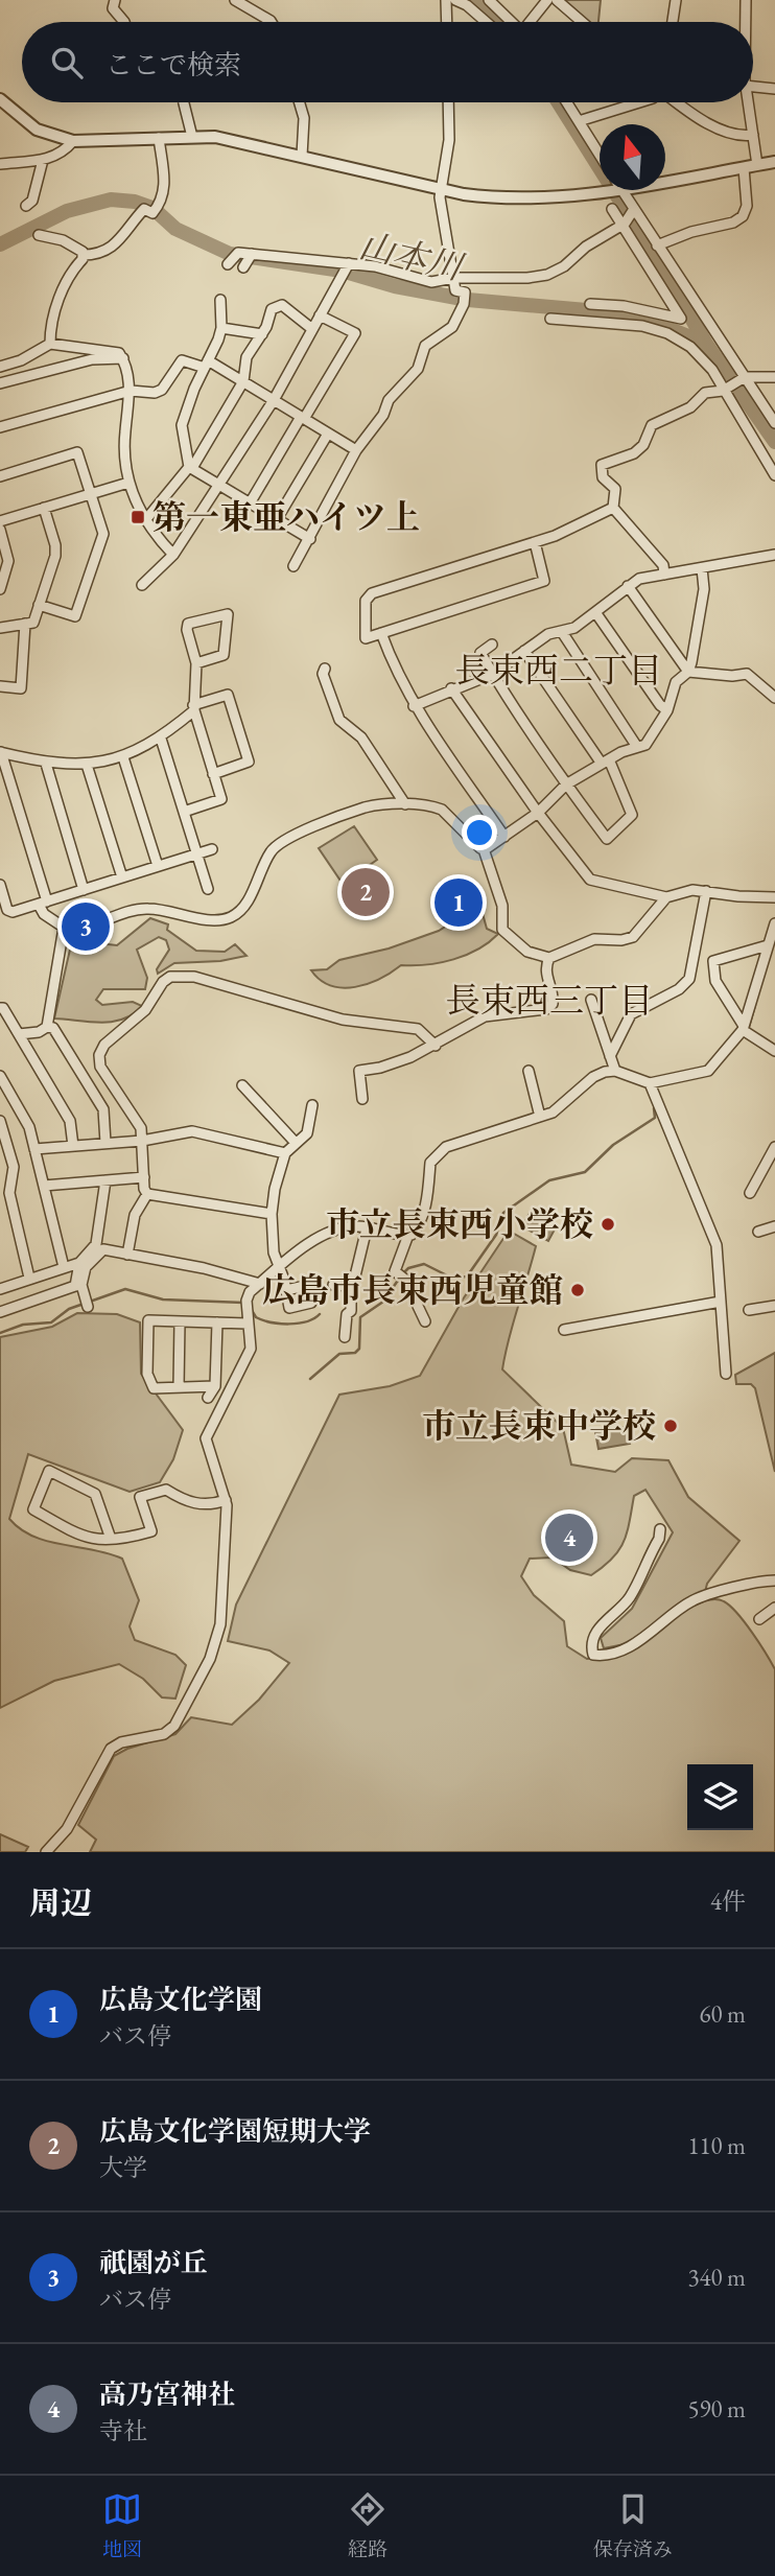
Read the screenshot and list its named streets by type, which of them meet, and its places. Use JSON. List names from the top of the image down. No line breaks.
{"districts":["長束西二丁目","長束西三丁目"],"water":["山本川"],"places":{"transit":["第一東亜ハイツ上"],"other":["市立長束西小学校","広島市長束西児童館","市立長束中学校"]},"north":"top","page":{"search":"ここで検索","pins":["2","1","3","4"],"heading":["周辺","4件"],"list":[{"mark":"1","name":"広島文化学園","note":"バス停","value":"60 m"},{"mark":"2","name":"広島文化学園短期大学","note":"大学","value":"110 m"},{"mark":"3","name":"祇園が丘","note":"バス停","value":"340 m"},{"mark":"4","name":"高乃宮神社","note":"寺社","value":"590 m"}],"nav":["地図","経路","保存済み"]}}
